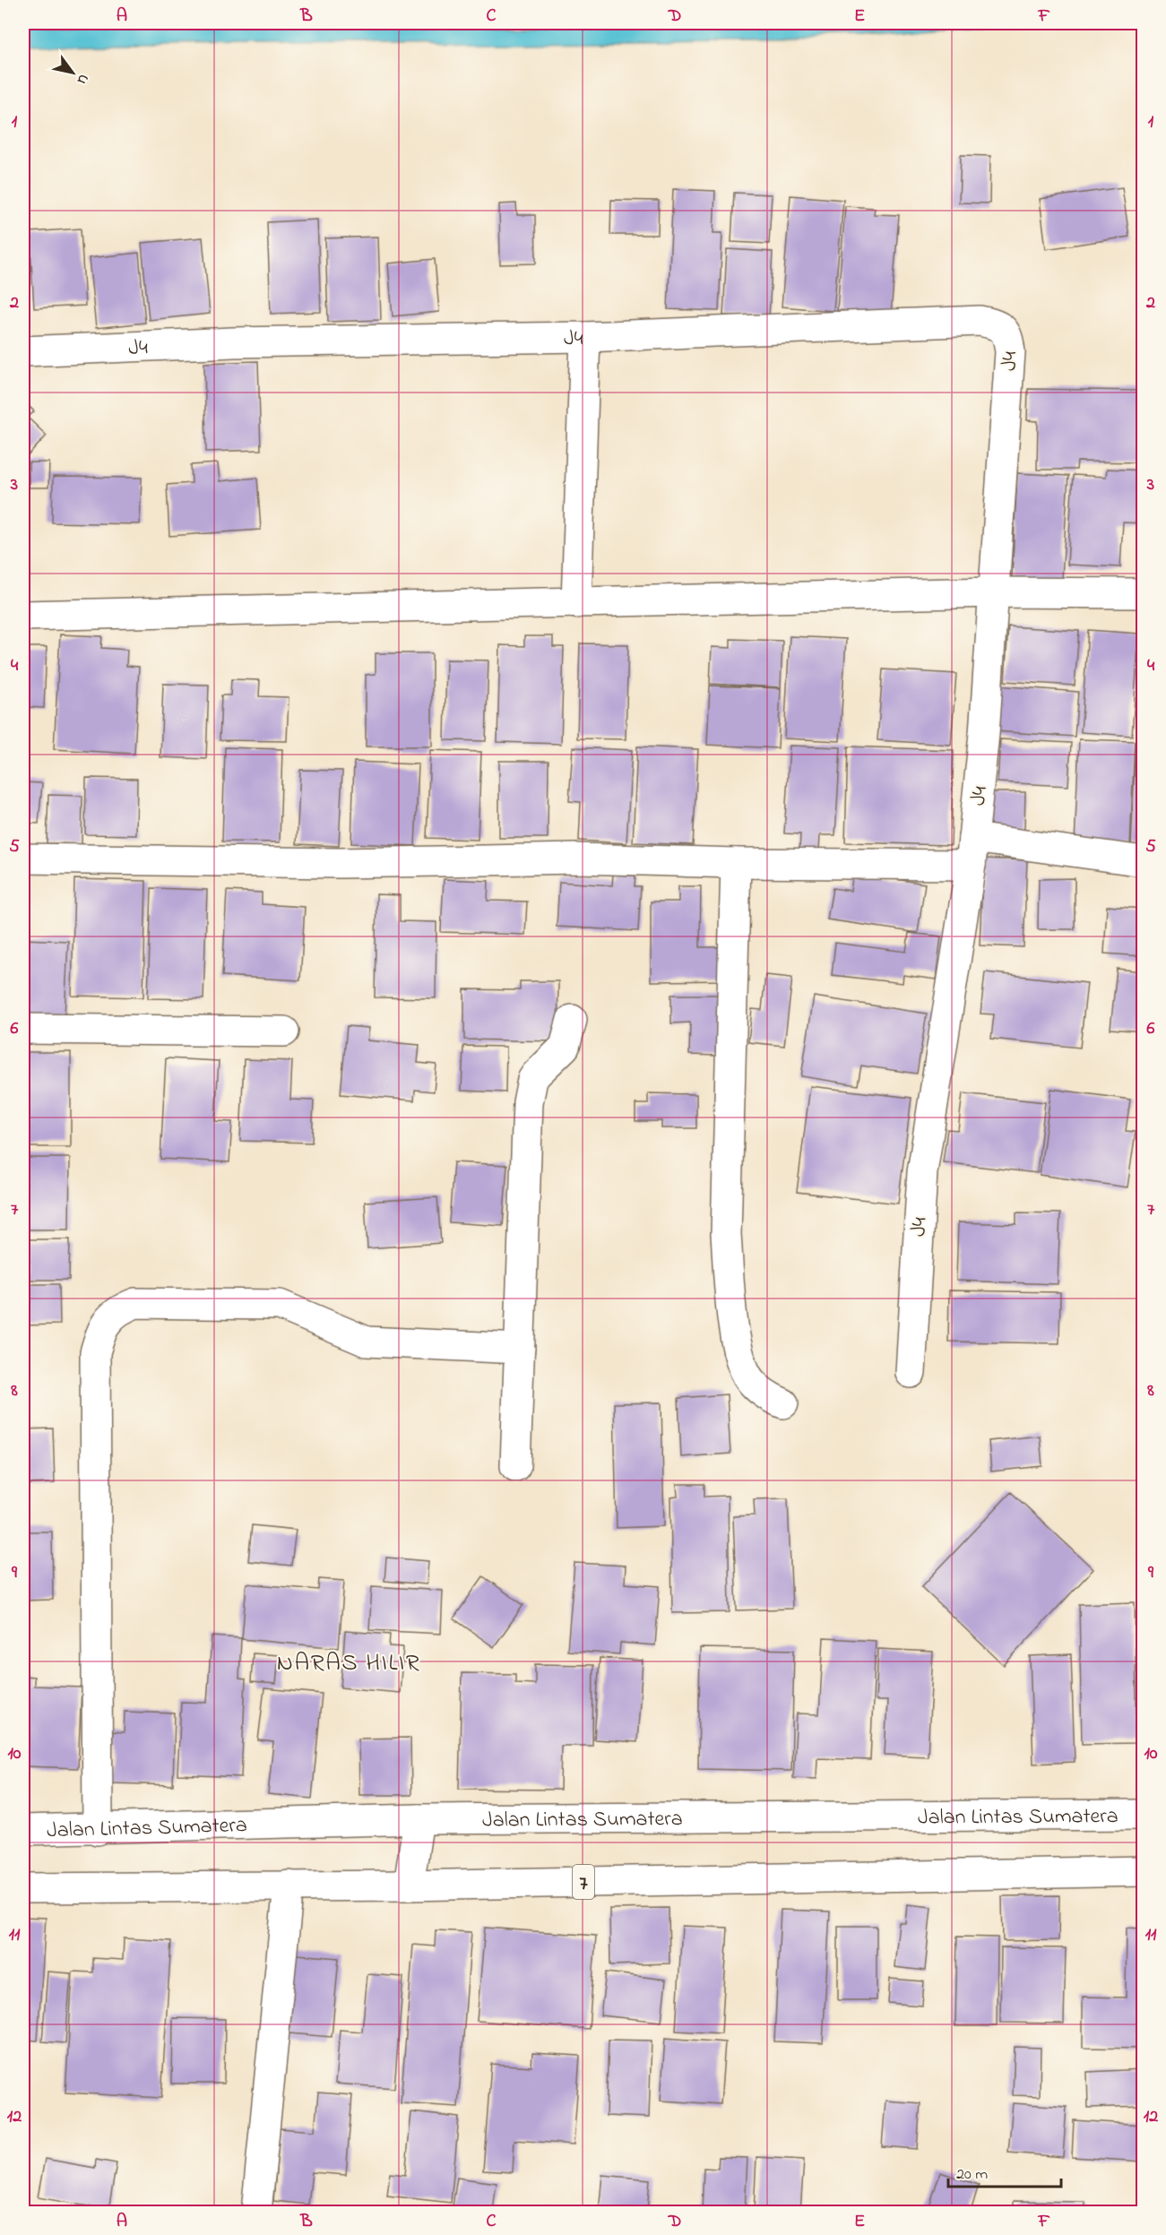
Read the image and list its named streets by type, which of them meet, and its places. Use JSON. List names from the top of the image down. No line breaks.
{"streets":{"main road":["J4","Jalan Lintas Sumatera","7"]},"districts":["NARAS HILIR"],"scale_bar":"20 m","north":"bottom right","grid":{"columns":["A","B","C","D","E","F"],"rows":["1","2","3","4","5","6","7","8","9","10","11","12"]}}
